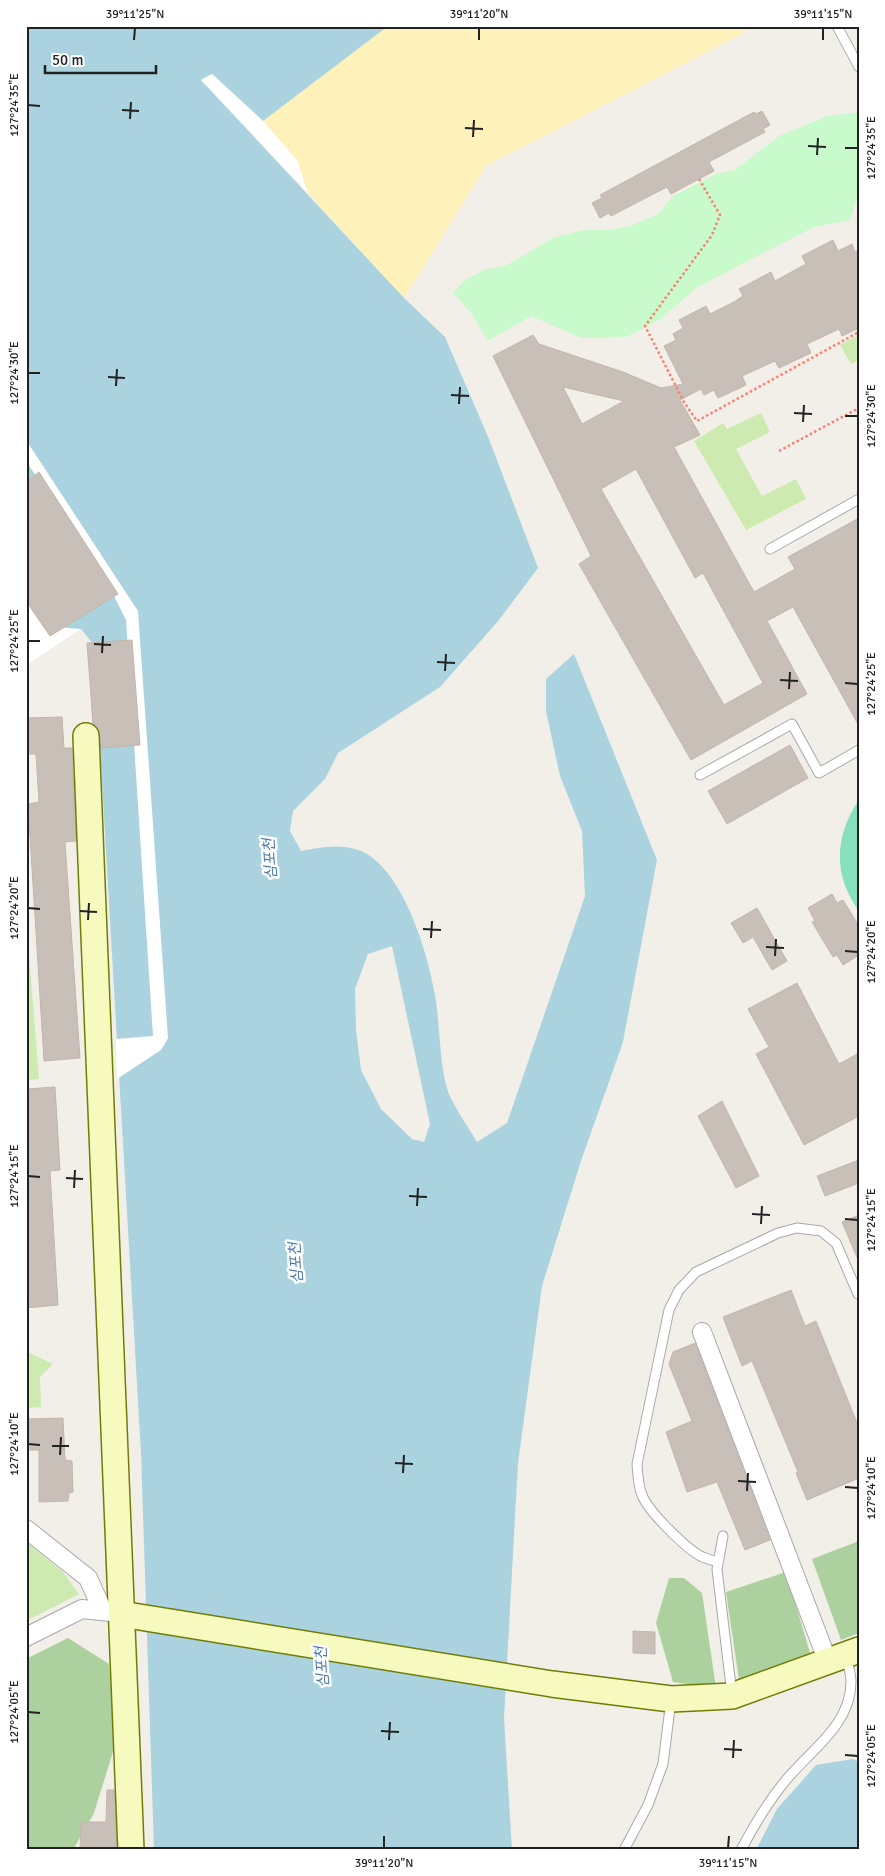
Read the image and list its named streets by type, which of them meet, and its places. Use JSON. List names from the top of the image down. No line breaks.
{"water":["심포천"],"scale_bar":"50 m","coordinates":["39°11'25\"N","39°11'20\"N","39°11'15\"N","127°24'35\"E","127°24'30\"E","127°24'25\"E","127°24'20\"E","127°24'15\"E","127°24'10\"E","127°24'05\"E"]}
